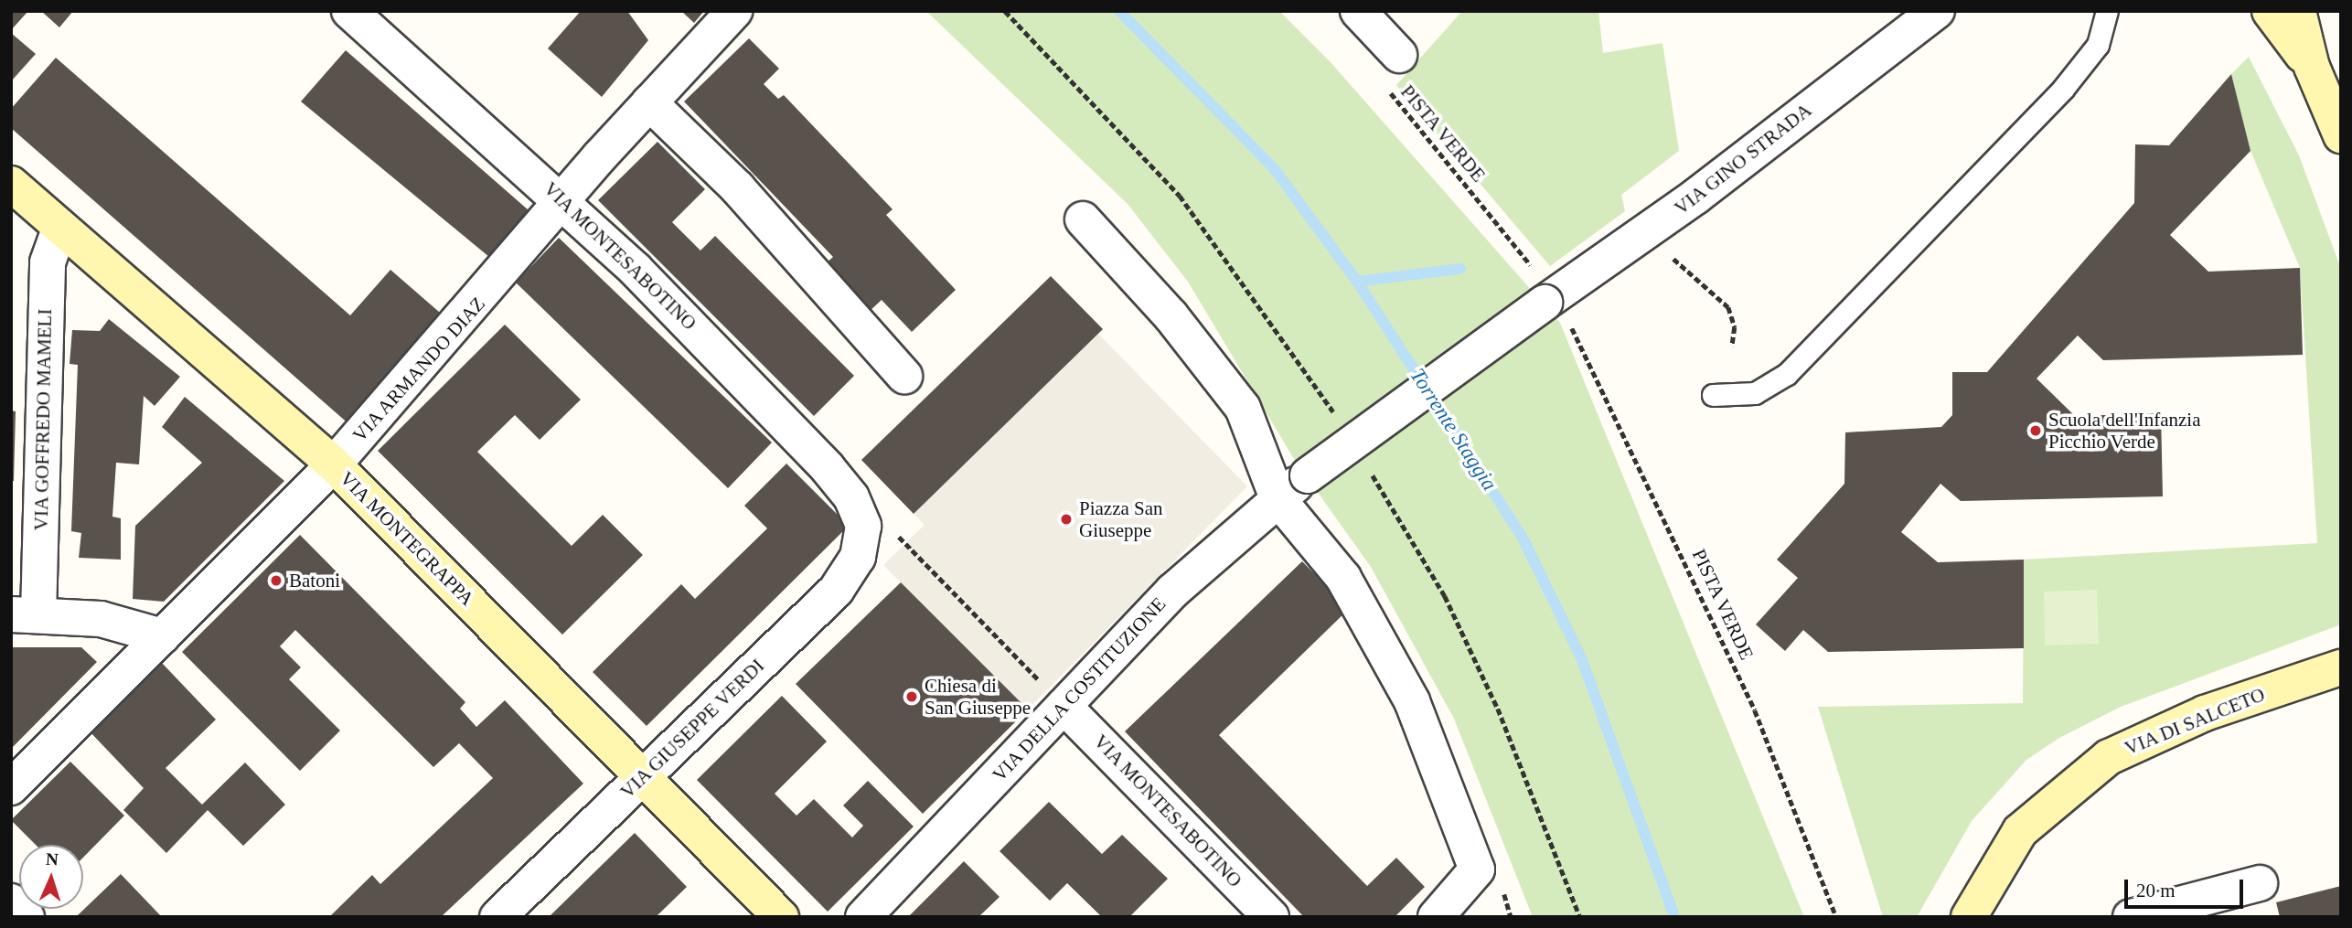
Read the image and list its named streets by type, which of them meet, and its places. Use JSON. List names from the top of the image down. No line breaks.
{"streets":{"main road":["VIA MONTEGRAPPA","VIA DI SALCETO"],"street":["VIA GINO STRADA","VIA MONTESABOTINO","VIA ARMANDO DIAZ","VIA GOFFREDO MAMELI","VIA DELLA COSTITUZIONE","VIA GIUSEPPE VERDI"],"path":["PISTA VERDE"]},"crossings":[["PISTA VERDE","VIA GINO STRADA"],["VIA GINO STRADA","VIA DELLA COSTITUZIONE"],["VIA MONTESABOTINO","VIA ARMANDO DIAZ"],["VIA MONTESABOTINO","VIA DELLA COSTITUZIONE"],["VIA MONTESABOTINO","VIA GIUSEPPE VERDI"],["VIA ARMANDO DIAZ","VIA MONTEGRAPPA"],["VIA GOFFREDO MAMELI","VIA MONTEGRAPPA"],["VIA MONTEGRAPPA","VIA GIUSEPPE VERDI"]],"water":["Torrente Staggia"],"places":["Scuola dell'Infanzia Picchio Verde","Piazza San Giuseppe","Batoni","Chiesa di San Giuseppe"],"scale_bar":"20 m","north":"top"}
